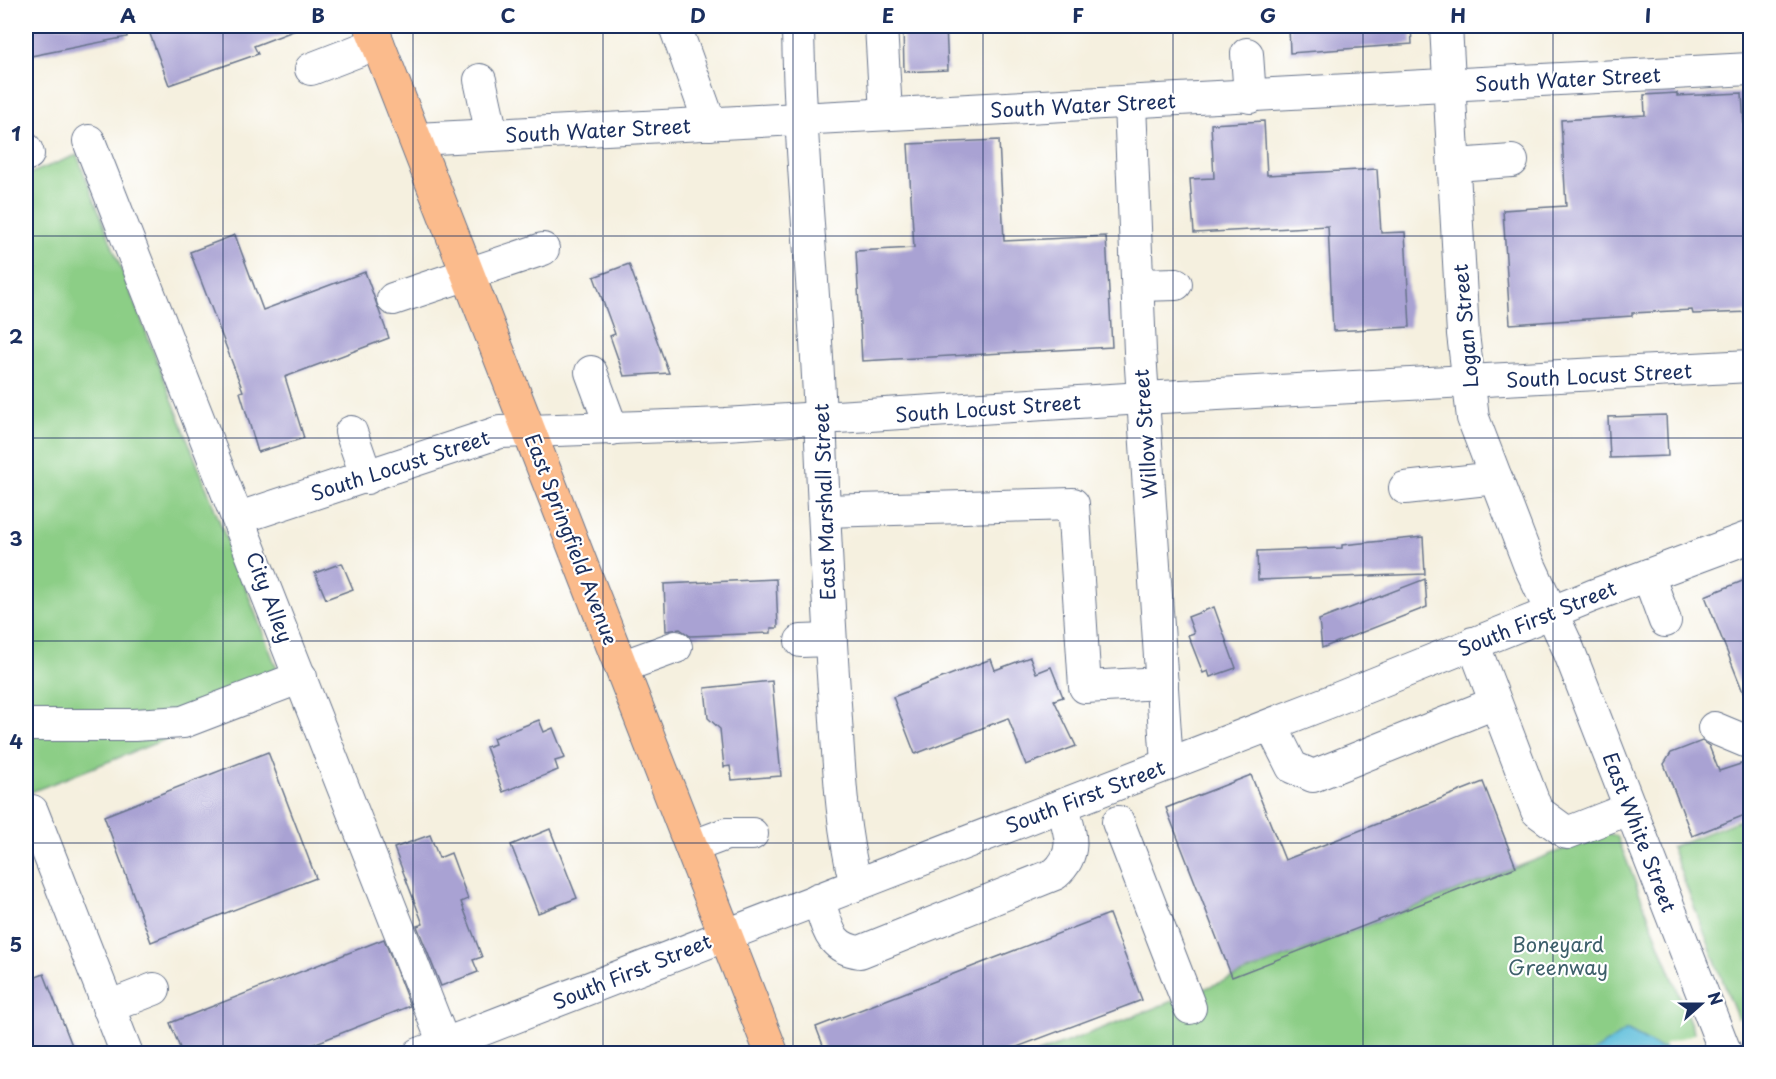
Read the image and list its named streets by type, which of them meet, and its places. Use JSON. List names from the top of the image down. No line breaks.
{"streets":{"main road":["East Springfield Avenue"],"street":["South Water Street","Logan Street","South Locust Street","Willow Street","East Marshall Street","City Alley","South First Street","East White Street"]},"crossings":[["South Water Street","Logan Street"],["South Water Street","Willow Street"],["South Water Street","East Marshall Street"],["South Water Street","East Springfield Avenue"],["Logan Street","South Locust Street"],["Logan Street","South First Street"],["Logan Street","East White Street"],["South Locust Street","Willow Street"],["South Locust Street","East Marshall Street"],["South Locust Street","East Springfield Avenue"],["South Locust Street","City Alley"],["Willow Street","South First Street"],["East Marshall Street","South First Street"],["East Springfield Avenue","South First Street"],["City Alley","South First Street"],["South First Street","East White Street"]],"parks":["Boneyard Greenway"],"north":"right","grid":{"columns":["A","B","C","D","E","F","G","H","I"],"rows":["1","2","3","4","5"]}}
